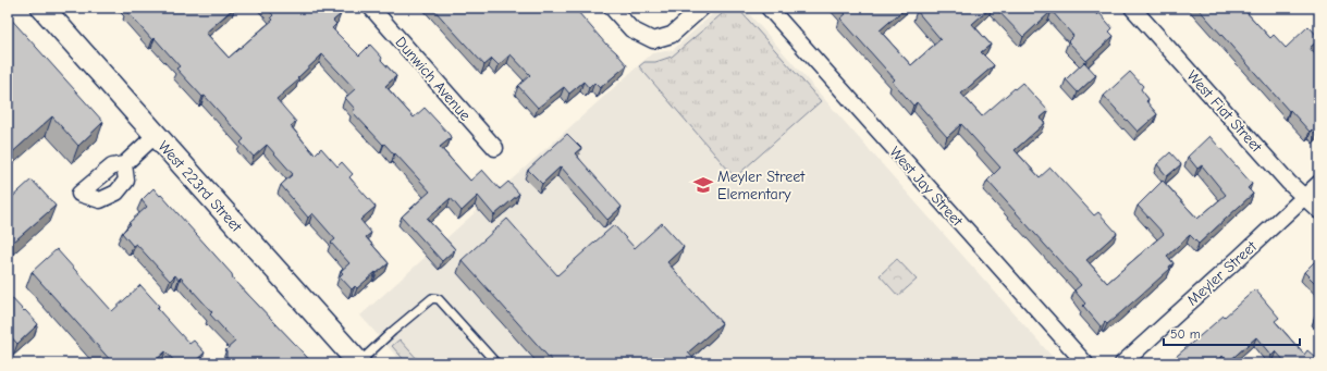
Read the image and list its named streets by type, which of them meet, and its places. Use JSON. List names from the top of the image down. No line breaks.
{"streets":{"main road":["West 223rd Street"],"street":["Dunwich Avenue","West Fiat Street","West Jay Street","Meyler Street"]},"crossings":[["West Fiat Street","Meyler Street"]],"places":{"school or university":["Meyler Street Elementary"]},"scale_bar":"50 m"}
